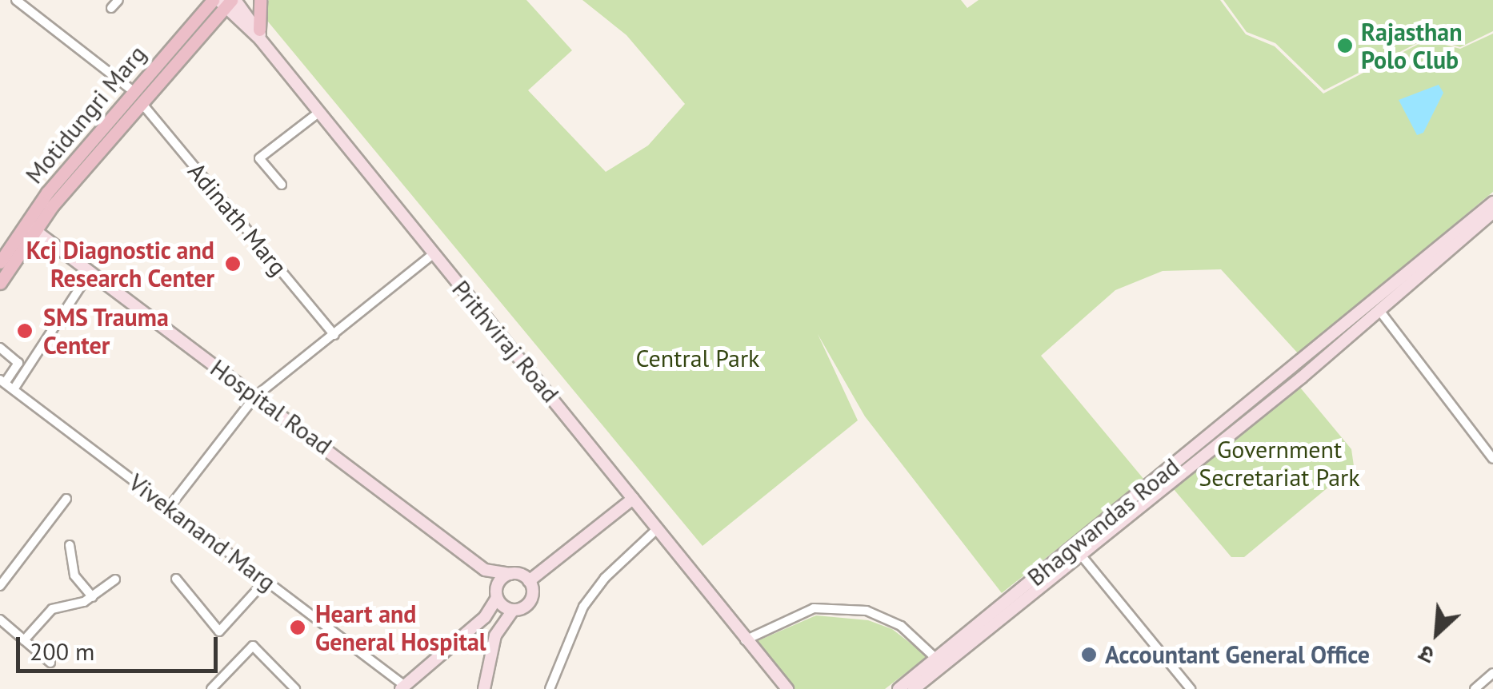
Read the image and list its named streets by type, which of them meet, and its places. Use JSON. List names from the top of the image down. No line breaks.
{"streets":{"main road":["Motidungri Marg"],"street":["Adinath Marg","Prithviraj Road","Hospital Road","Bhagwandas Road","Vivekanand Marg"]},"crossings":[["Motidungri Marg","Prithviraj Road"],["Motidungri Marg","Hospital Road"]],"parks":["Central Park","Government Secretariat Park"],"places":["Rajasthan Polo Club","Kcj Diagnostic and Research Center","SMS Trauma Center","Heart and General Hospital","Accountant General Office"],"scale_bar":"200 m","north":"bottom left"}
